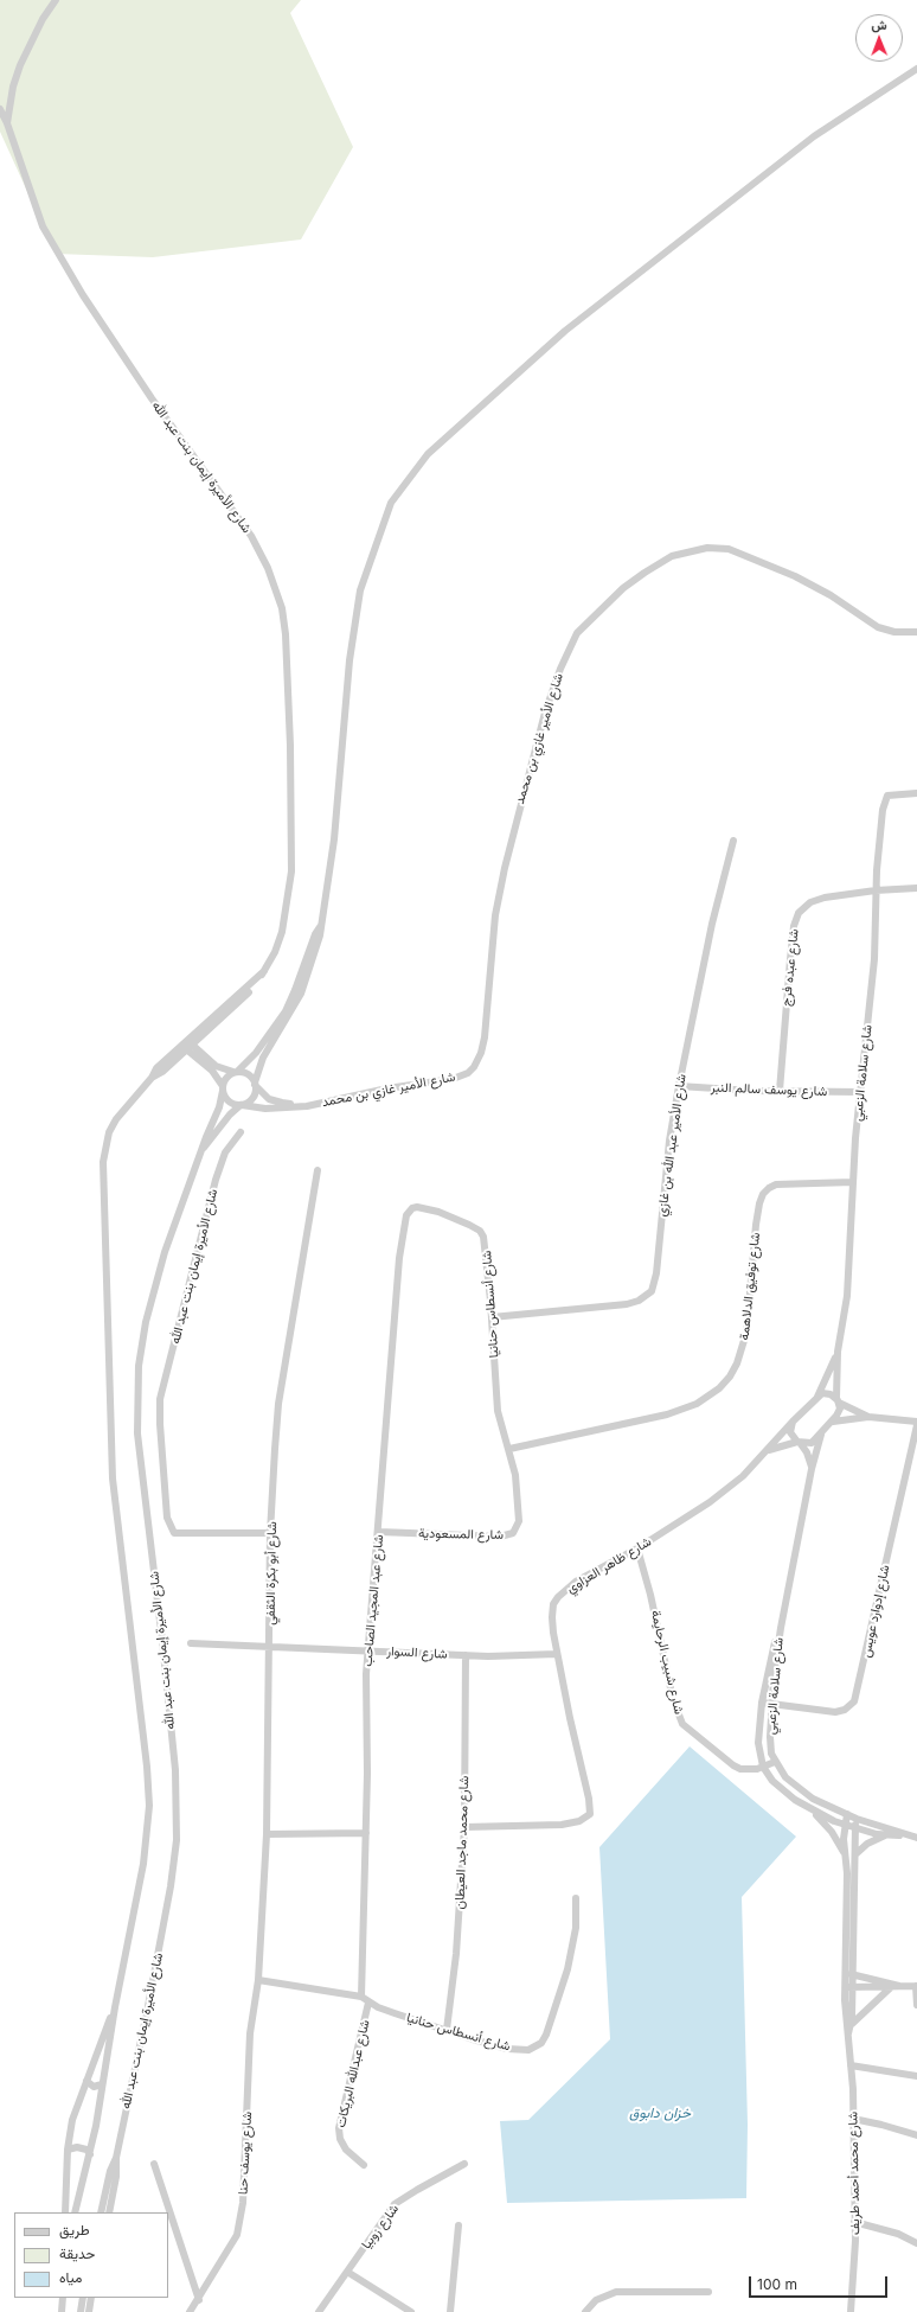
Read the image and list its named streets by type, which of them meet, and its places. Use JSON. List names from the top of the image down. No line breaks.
{"streets":{"street":["شارع الأميرة إيمان بنت عبد الله","شارع الأمير غازي بن محمد","شارع عبده فرج","شارع سلامة الزعبي","شارع يوسف سالم النبر","شارع الأمير عبد الله بن غازي","شارع توفيق الدلاهمة","شارع أنسطاس حنانيا","شارع المسعودية","شارع ظاهر العزاوي","شارع أبو بكرة الثقفي","شارع عبد المجيد الصاحب","شارع إدوارد عويس","شارع السوار","شارع شبيب الرحايمة","شارع محمد ماجد العيطان","شارع عبدالله البريكات","شارع يوسف حنا","شارع محمد أحمد طريف","شارع زوبيا"]},"crossings":[["شارع الأميرة إيمان بنت عبد الله","شارع أبو بكرة الثقفي"],["شارع عبده فرج","شارع سلامة الزعبي"],["شارع عبده فرج","شارع يوسف سالم النبر"],["شارع سلامة الزعبي","شارع يوسف سالم النبر"],["شارع سلامة الزعبي","شارع توفيق الدلاهمة"],["شارع سلامة الزعبي","شارع ظاهر العزاوي"],["شارع سلامة الزعبي","شارع إدوارد عويس"],["شارع سلامة الزعبي","شارع شبيب الرحايمة"],["شارع سلامة الزعبي","شارع محمد أحمد طريف"],["شارع يوسف سالم النبر","شارع الأمير عبد الله بن غازي"],["شارع الأمير عبد الله بن غازي","شارع أنسطاس حنانيا"],["شارع توفيق الدلاهمة","شارع أنسطاس حنانيا"],["شارع توفيق الدلاهمة","شارع المسعودية"],["شارع أنسطاس حنانيا","شارع المسعودية"],["شارع أنسطاس حنانيا","شارع عبد المجيد الصاحب"],["شارع أنسطاس حنانيا","شارع محمد ماجد العيطان"],["شارع أنسطاس حنانيا","شارع عبدالله البريكات"],["شارع المسعودية","شارع عبد المجيد الصاحب"],["شارع ظاهر العزاوي","شارع السوار"],["شارع ظاهر العزاوي","شارع شبيب الرحايمة"],["شارع ظاهر العزاوي","شارع محمد ماجد العيطان"],["شارع أبو بكرة الثقفي","شارع السوار"],["شارع أبو بكرة الثقفي","شارع يوسف حنا"],["شارع عبد المجيد الصاحب","شارع السوار"],["شارع السوار","شارع محمد ماجد العيطان"]],"water":["خزان دابوق"],"legend":["طريق","حديقة","مياه"],"scale_bar":"100 m","north":"top"}
